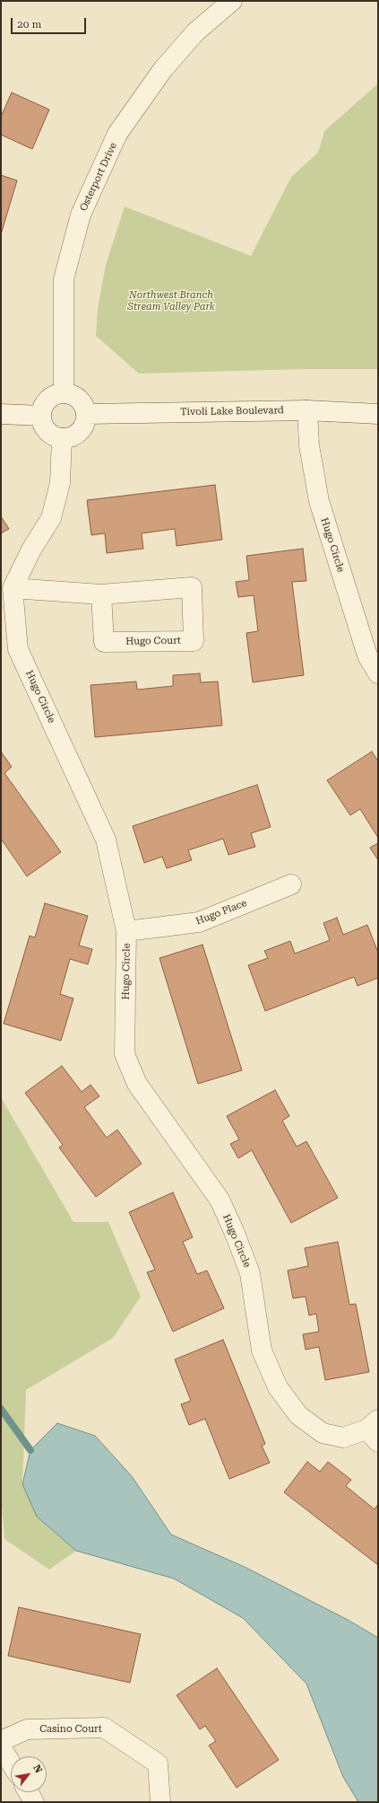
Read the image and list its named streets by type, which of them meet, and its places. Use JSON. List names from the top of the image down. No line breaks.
{"streets":{"street":["Osterport Drive","Tivoli Lake Boulevard","Hugo Circle","Hugo Court","Hugo Place","Casino Court"]},"crossings":[["Osterport Drive","Tivoli Lake Boulevard"],["Tivoli Lake Boulevard","Hugo Circle"],["Hugo Circle","Hugo Court"],["Hugo Circle","Hugo Place"]],"parks":["Northwest Branch Stream Valley Park"],"scale_bar":"20 m","north":"top right"}
